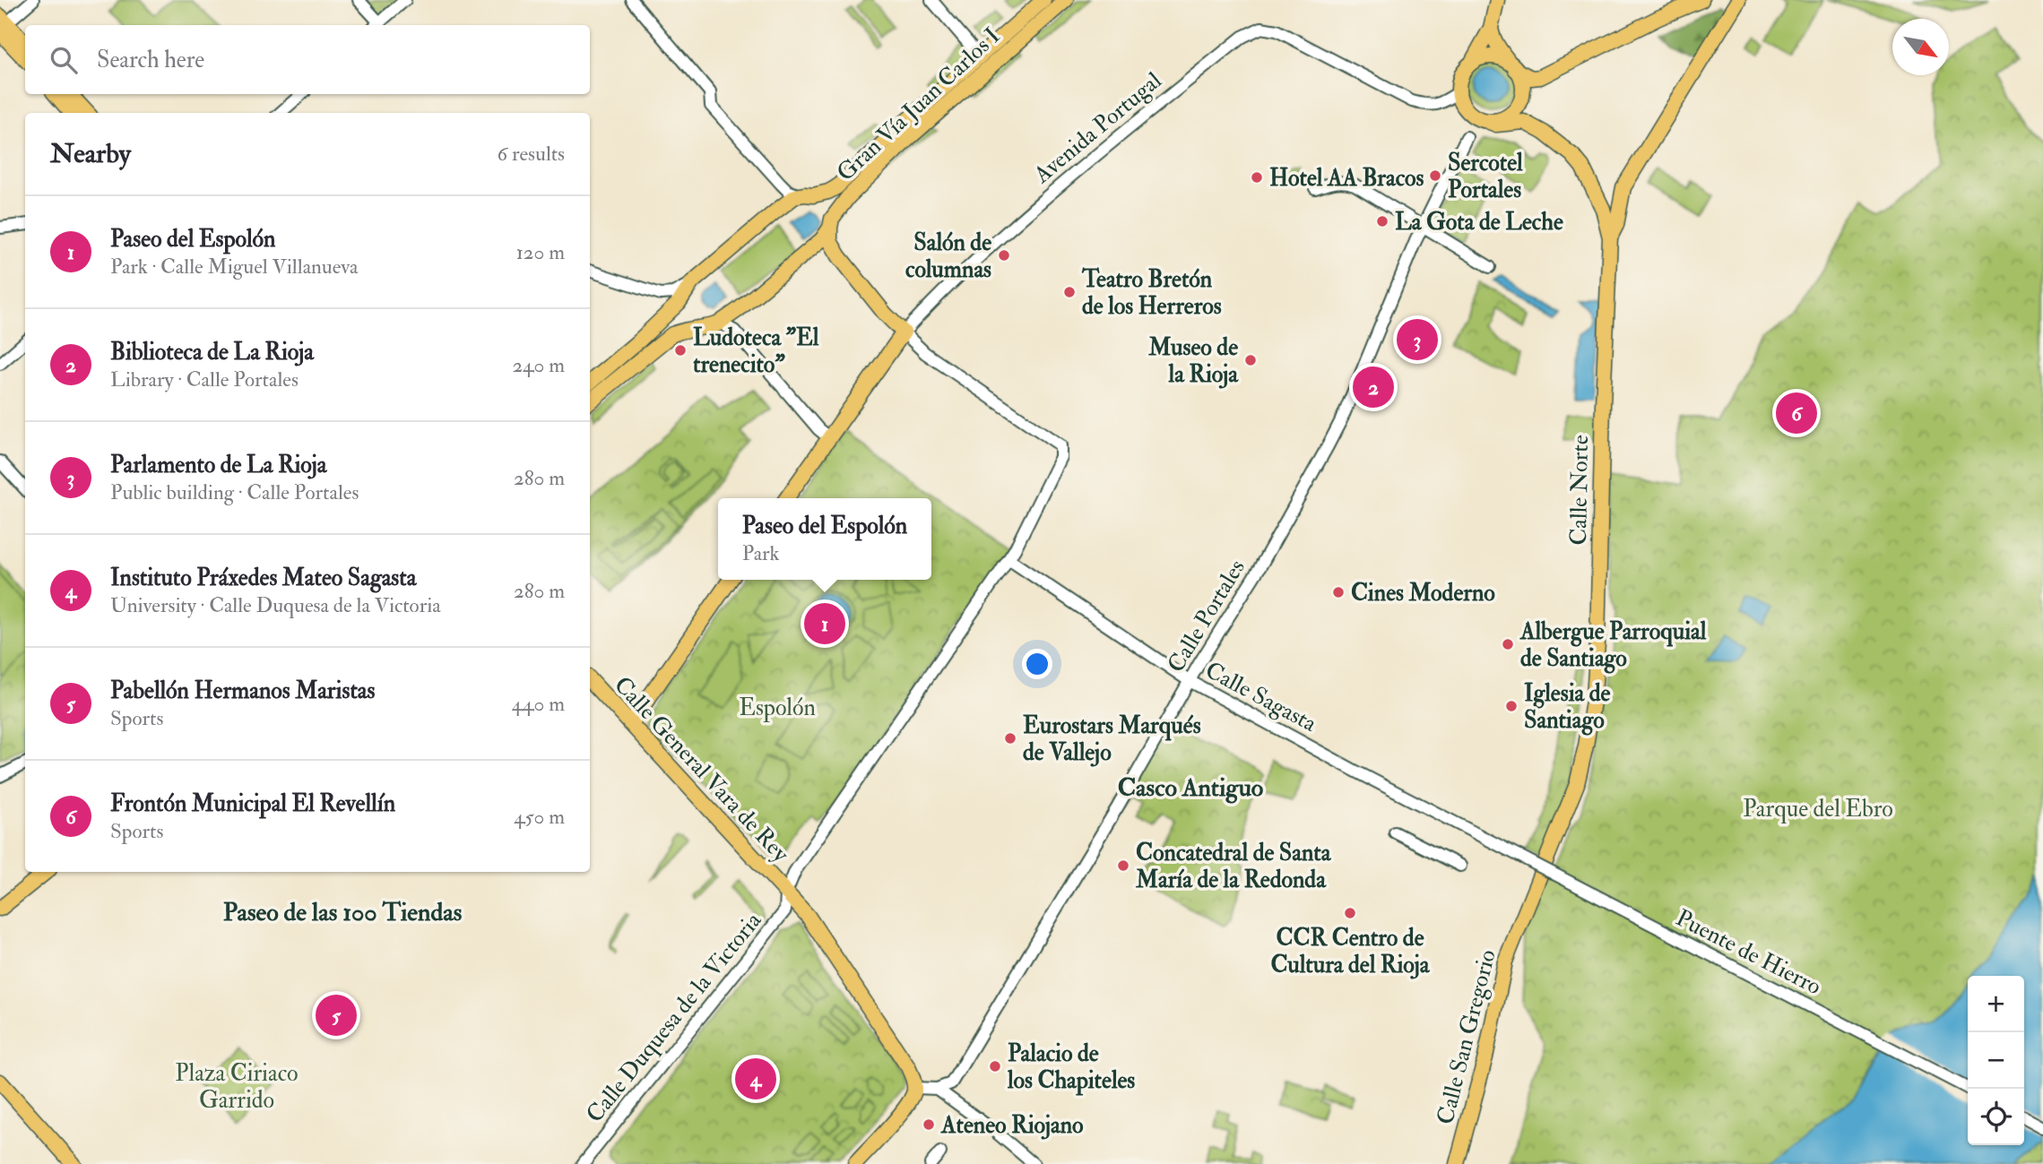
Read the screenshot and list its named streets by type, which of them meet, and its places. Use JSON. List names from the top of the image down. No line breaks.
{"streets":{"main road":["Gran Vía Juan Carlos I","Avenida Portugal","Calle Norte","Calle General Vara de Rey","Calle San Gregorio"],"street":["Calle Portales","Calle Sagasta","Puente de Hierro","Calle Duquesa de la Victoria"]},"crossings":[["Avenida Portugal","Calle Norte"],["Avenida Portugal","Calle Duquesa de la Victoria"],["Calle Norte","Calle San Gregorio"],["Calle Portales","Calle Sagasta"],["Calle Sagasta","Puente de Hierro"],["Calle Sagasta","Calle Duquesa de la Victoria"],["Calle General Vara de Rey","Calle Duquesa de la Victoria"]],"districts":["Casco Antiguo","Paseo de las 100 Tiendas"],"parks":["Espolón","Parque del Ebro","Plaza Ciriaco Garrido"],"places":["Sercotel Portales","Hotel AA Bracos","La Gota de Leche","Salón de columnas","Teatro Bretón de los Herreros","Ludoteca \"El trenecito\"","Museo de la Rioja","Cines Moderno","Albergue Parroquial de Santiago","Iglesia de Santiago","Eurostars Marqués de Vallejo","Concatedral de Santa María de la Redonda","CCR Centro de Cultura del Rioja","Palacio de los Chapiteles","Ateneo Riojano"],"north":"bottom right","page":{"search":"Search here","heading":["Nearby","6 results"],"list":[{"mark":"1","name":"Paseo del Espolón","note":"Park · Calle Miguel Villanueva","value":"120 m"},{"mark":"2","name":"Biblioteca de La Rioja","note":"Library · Calle Portales","value":"240 m"},{"mark":"3","name":"Parlamento de La Rioja","note":"Public building · Calle Portales","value":"280 m"},{"mark":"4","name":"Instituto Práxedes Mateo Sagasta","note":"University · Calle Duquesa de la Victoria","value":"280 m"},{"mark":"5","name":"Pabellón Hermanos Maristas","note":"Sports","value":"440 m"},{"mark":"6","name":"Frontón Municipal El Revellín","note":"Sports","value":"450 m"}],"pins":["3","2","6","1","5","4"],"popup":["Paseo del Espolón","Park"],"map_buttons":["+","−"]}}
